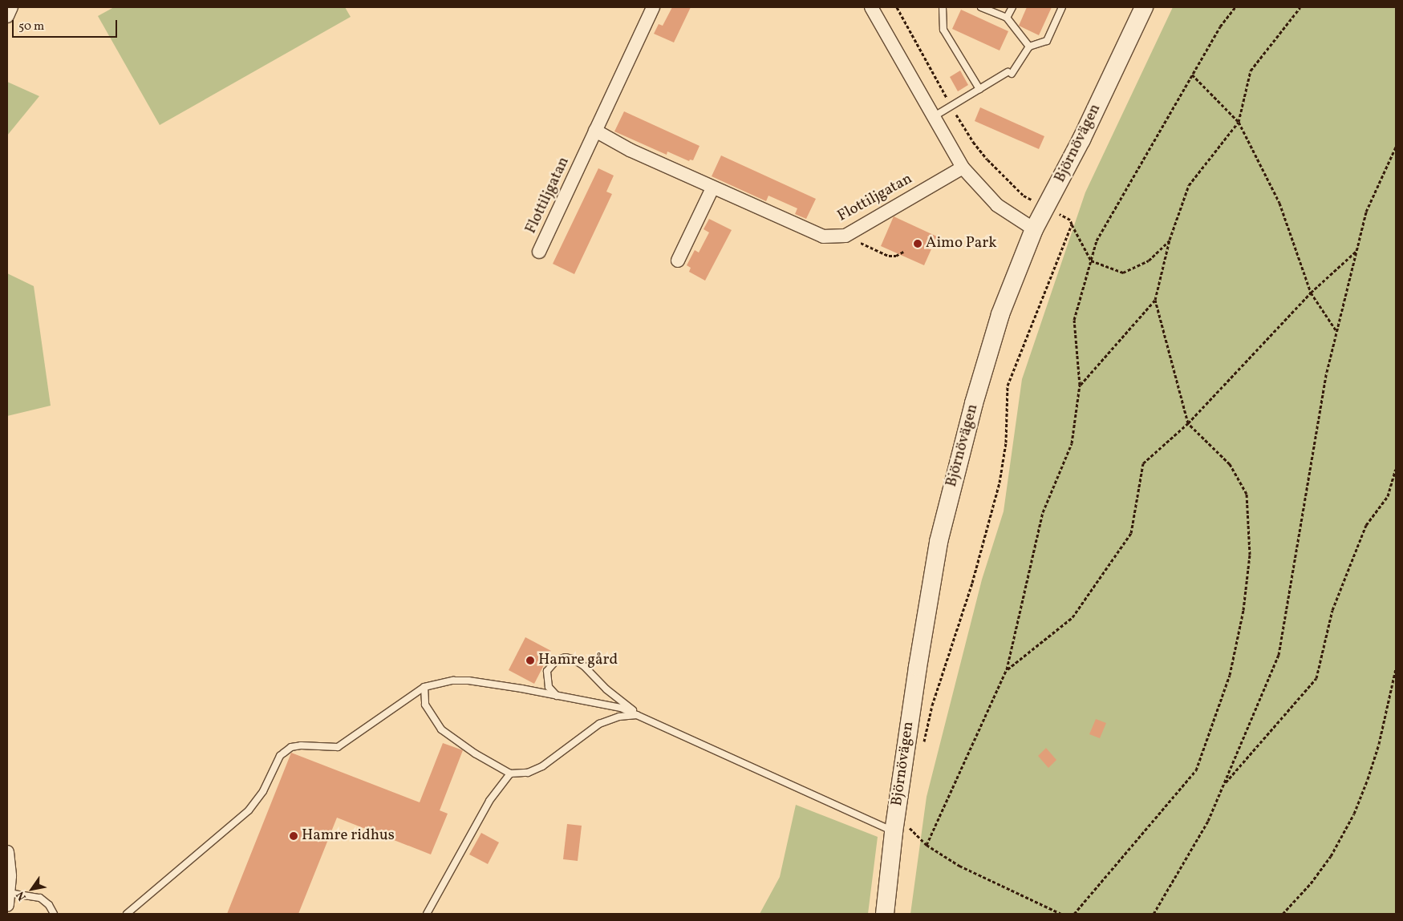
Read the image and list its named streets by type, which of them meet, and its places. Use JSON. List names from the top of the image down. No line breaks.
{"streets":{"main road":["Björnövägen"],"street":["Flottiljgatan"]},"places":["Aimo Park","Hamre gård","Hamre ridhus"],"scale_bar":"50 m","north":"bottom left"}
